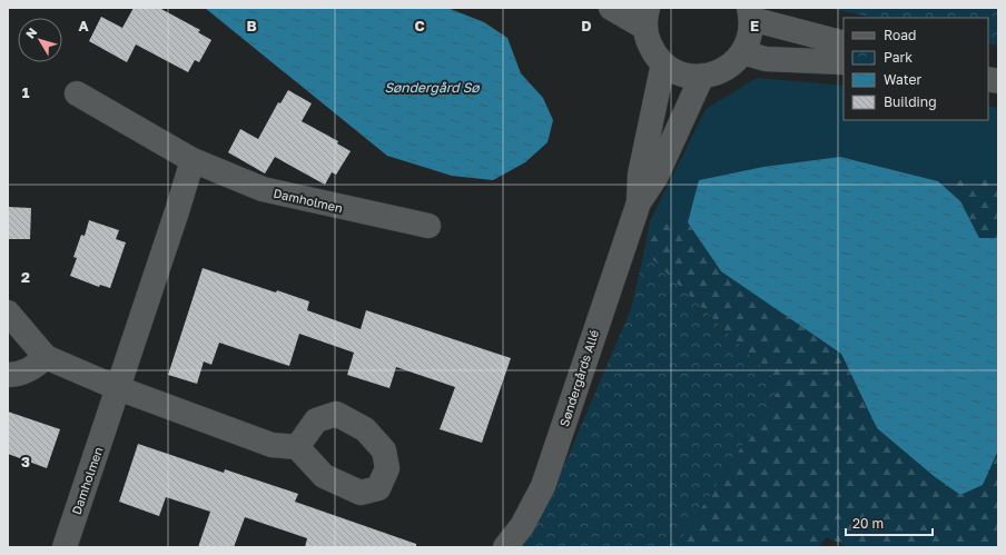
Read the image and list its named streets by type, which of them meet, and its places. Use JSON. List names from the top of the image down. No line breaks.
{"streets":{"street":["Damholmen","Søndergårds Allé"]},"water":["Søndergård Sø"],"legend":["Road","Park","Water","Building"],"scale_bar":"20 m","north":"top left","grid":{"columns":["A","B","C","D","E"],"rows":["1","2","3"]}}
